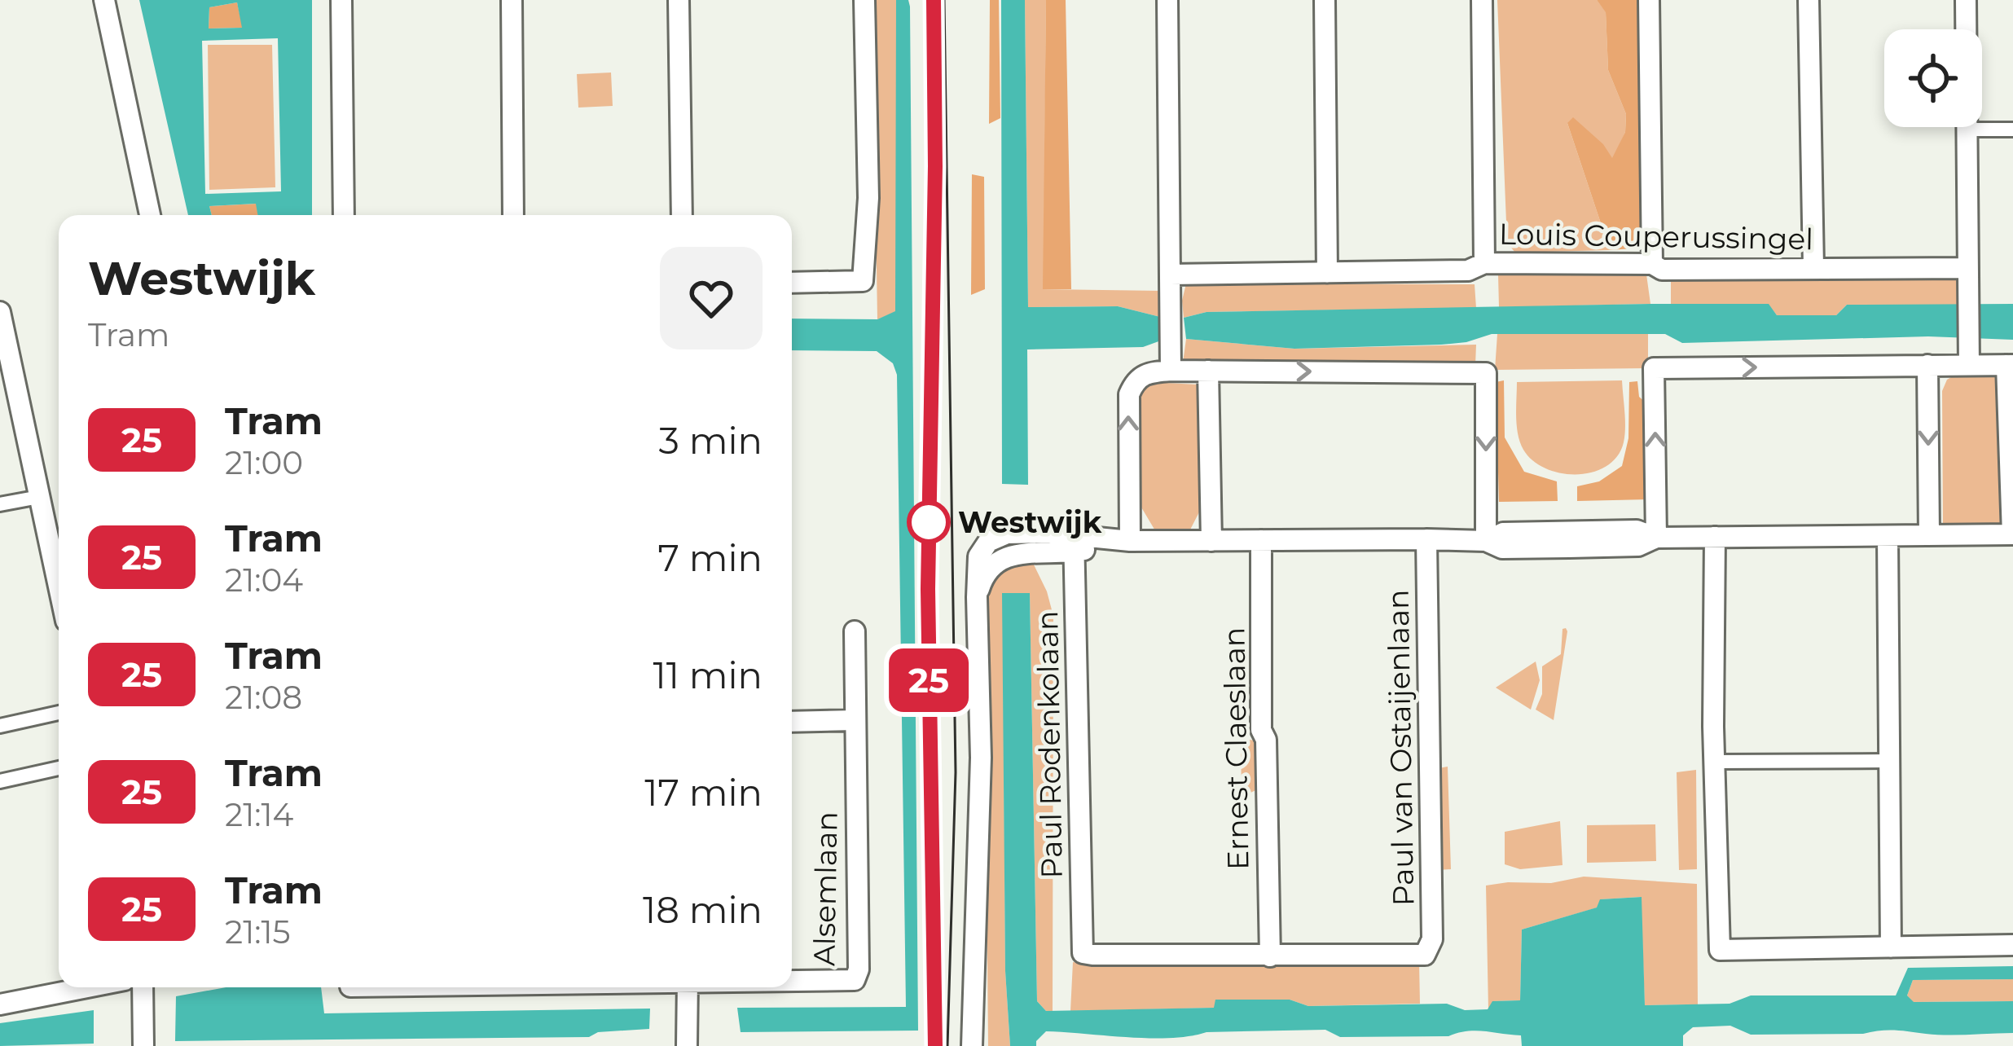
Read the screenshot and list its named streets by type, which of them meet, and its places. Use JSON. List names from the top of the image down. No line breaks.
{"streets":{"street":["Louis Couperussingel","Paul Rodenkolaan","Paul van Ostaijenlaan","Ernest Claeslaan","Alsemlaan"]},"crossings":[["Paul Rodenkolaan","Paul van Ostaijenlaan"],["Paul Rodenkolaan","Ernest Claeslaan"],["Paul van Ostaijenlaan","Ernest Claeslaan"]],"places":["Westwijk"],"lines":["tram line 25"],"page":{"on_map":"25","heading":["Westwijk","Tram"],"list":[{"mark":"25","name":"Tram","note":"21:00","value":"3 min"},{"mark":"25","name":"Tram","note":"21:04","value":"7 min"},{"mark":"25","name":"Tram","note":"21:08","value":"11 min"},{"mark":"25","name":"Tram","note":"21:14","value":"17 min"},{"mark":"25","name":"Tram","note":"21:15","value":"18 min"}]}}
